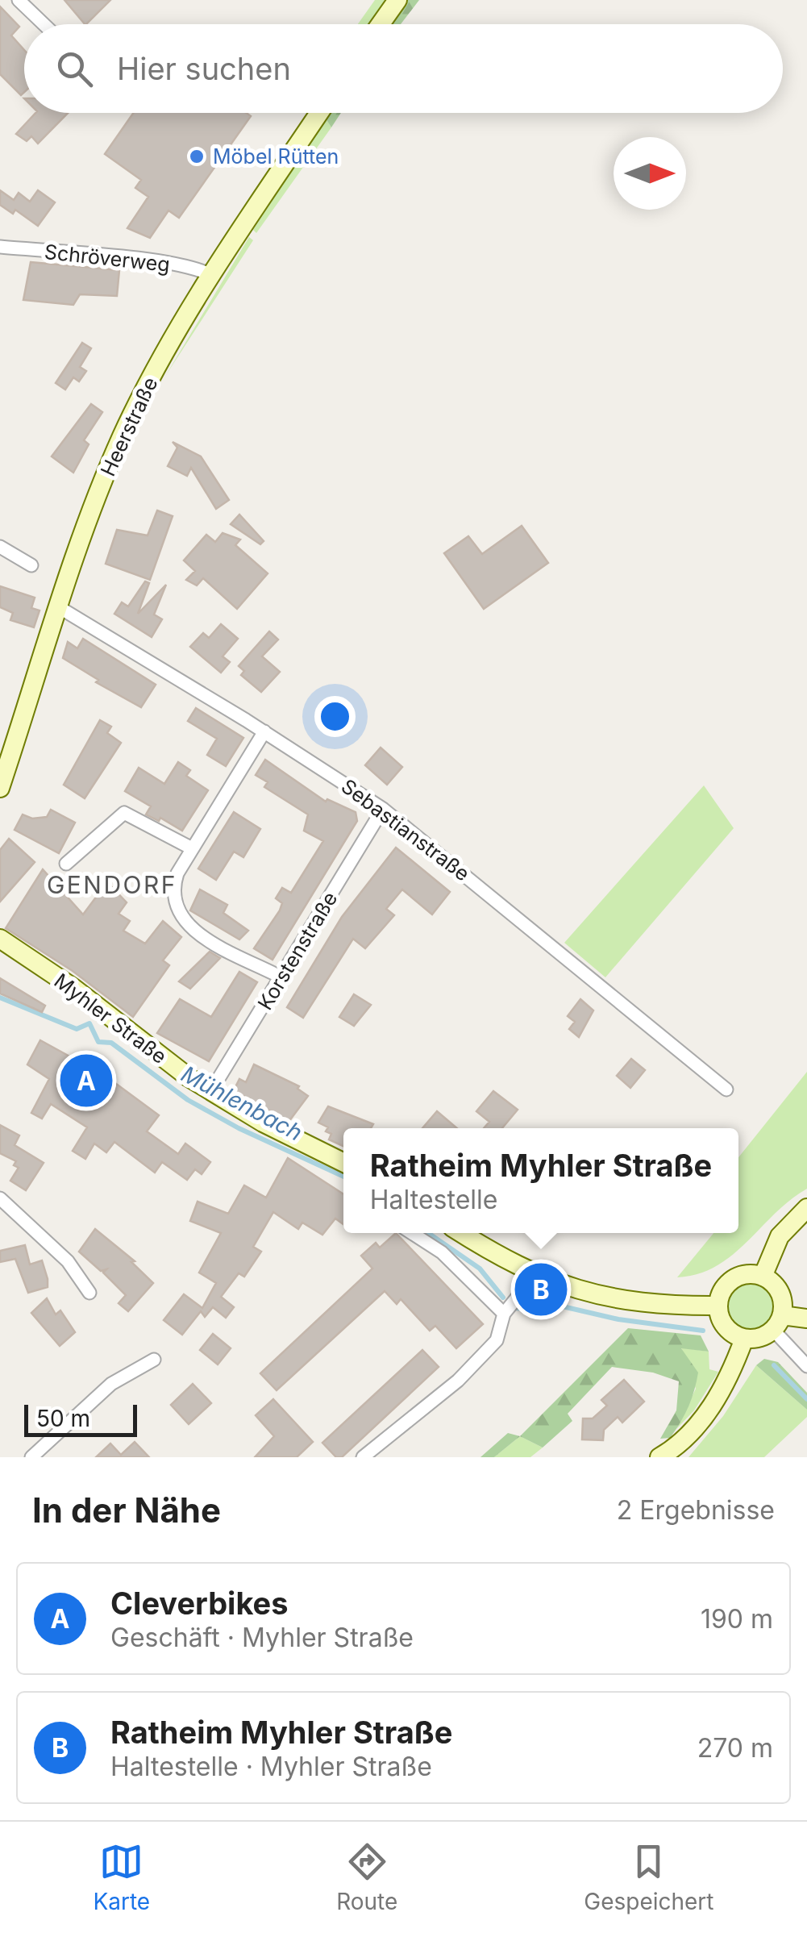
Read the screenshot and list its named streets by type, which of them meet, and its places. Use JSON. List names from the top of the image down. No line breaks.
{"streets":{"main road":["Heerstraße","Myhler Straße"],"street":["Schröverweg","Sebastianstraße","Korstenstraße"]},"crossings":[["Schröverweg","Heerstraße"],["Heerstraße","Sebastianstraße"],["Sebastianstraße","Korstenstraße"],["Korstenstraße","Myhler Straße"]],"districts":["GENDORF"],"water":["Mühlenbach"],"places":["Möbel Rütten"],"scale_bar":"50 m","north":"right","page":{"search":"Hier suchen","pins":["A","B"],"popup":["Ratheim Myhler Straße","Haltestelle"],"scale":"50 m","heading":["In der Nähe","2 Ergebnisse"],"list":[{"mark":"A","name":"Cleverbikes","note":"Geschäft · Myhler Straße","value":"190 m"},{"mark":"B","name":"Ratheim Myhler Straße","note":"Haltestelle · Myhler Straße","value":"270 m"}],"nav":["Karte","Route","Gespeichert"]}}
